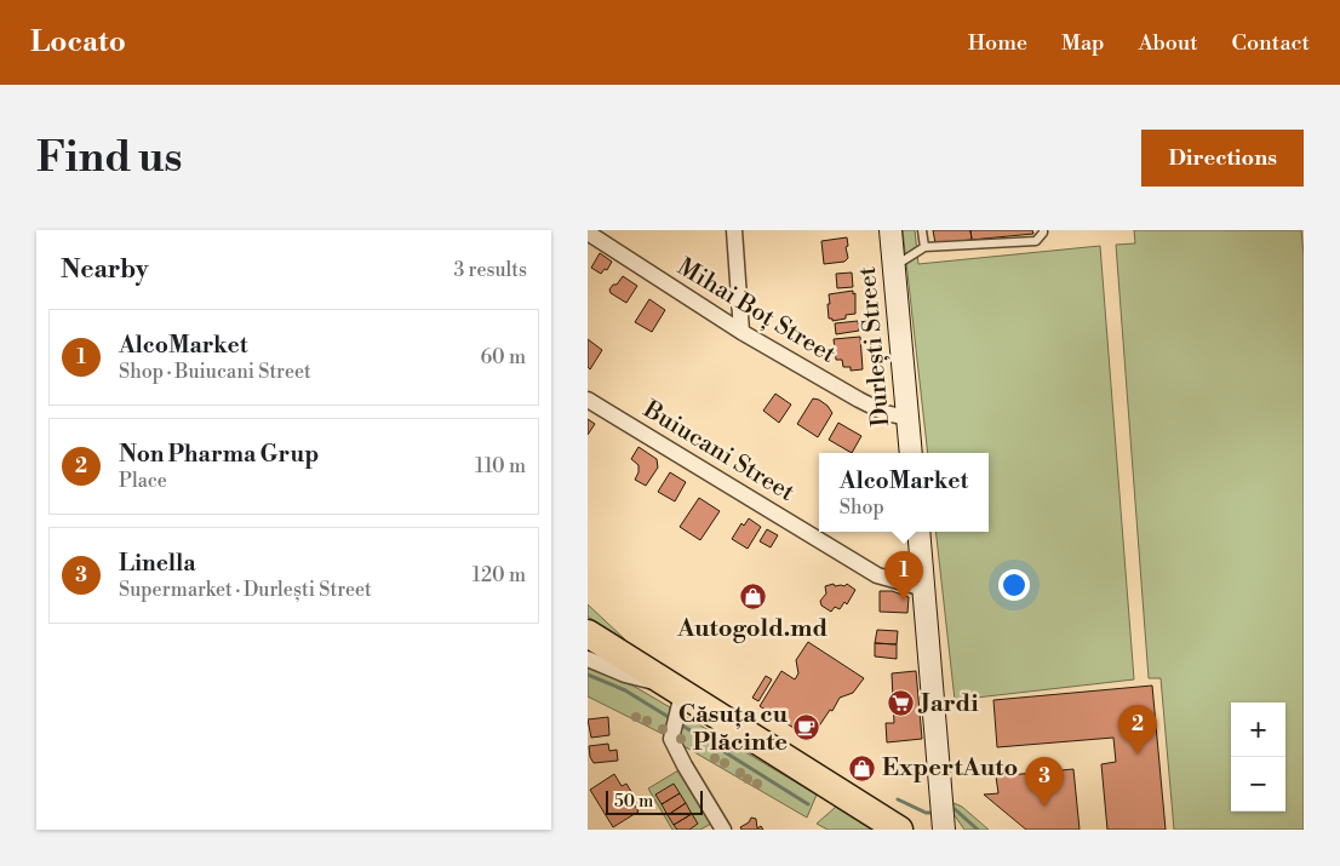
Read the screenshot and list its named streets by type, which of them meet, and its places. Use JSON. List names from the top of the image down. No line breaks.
{"streets":{"street":["Mihai Boț Street","Durlești Street","Buiucani Street"]},"crossings":[["Mihai Boț Street","Durlești Street"]],"places":{"shop":["Autogold.md","ExpertAuto"],"supermarket":["Jardi"],"cafe":["Căsuța cu Plăcinte"]},"scale_bar":"50 m","page":{"header":"Locato","nav":["Home","Map","About","Contact"],"buttons":"Directions","title":"Find us","heading":["Nearby","3 results"],"list":[{"mark":"1","name":"AlcoMarket","note":"Shop · Buiucani Street","value":"60 m"},{"mark":"2","name":"Non Pharma Grup","note":"Place","value":"110 m"},{"mark":"3","name":"Linella","note":"Supermarket · Durlești Street","value":"120 m"}],"popup":["AlcoMarket","Shop"],"pins":["1","2","3"],"map_buttons":["+","−"],"scale":"50 m"}}
